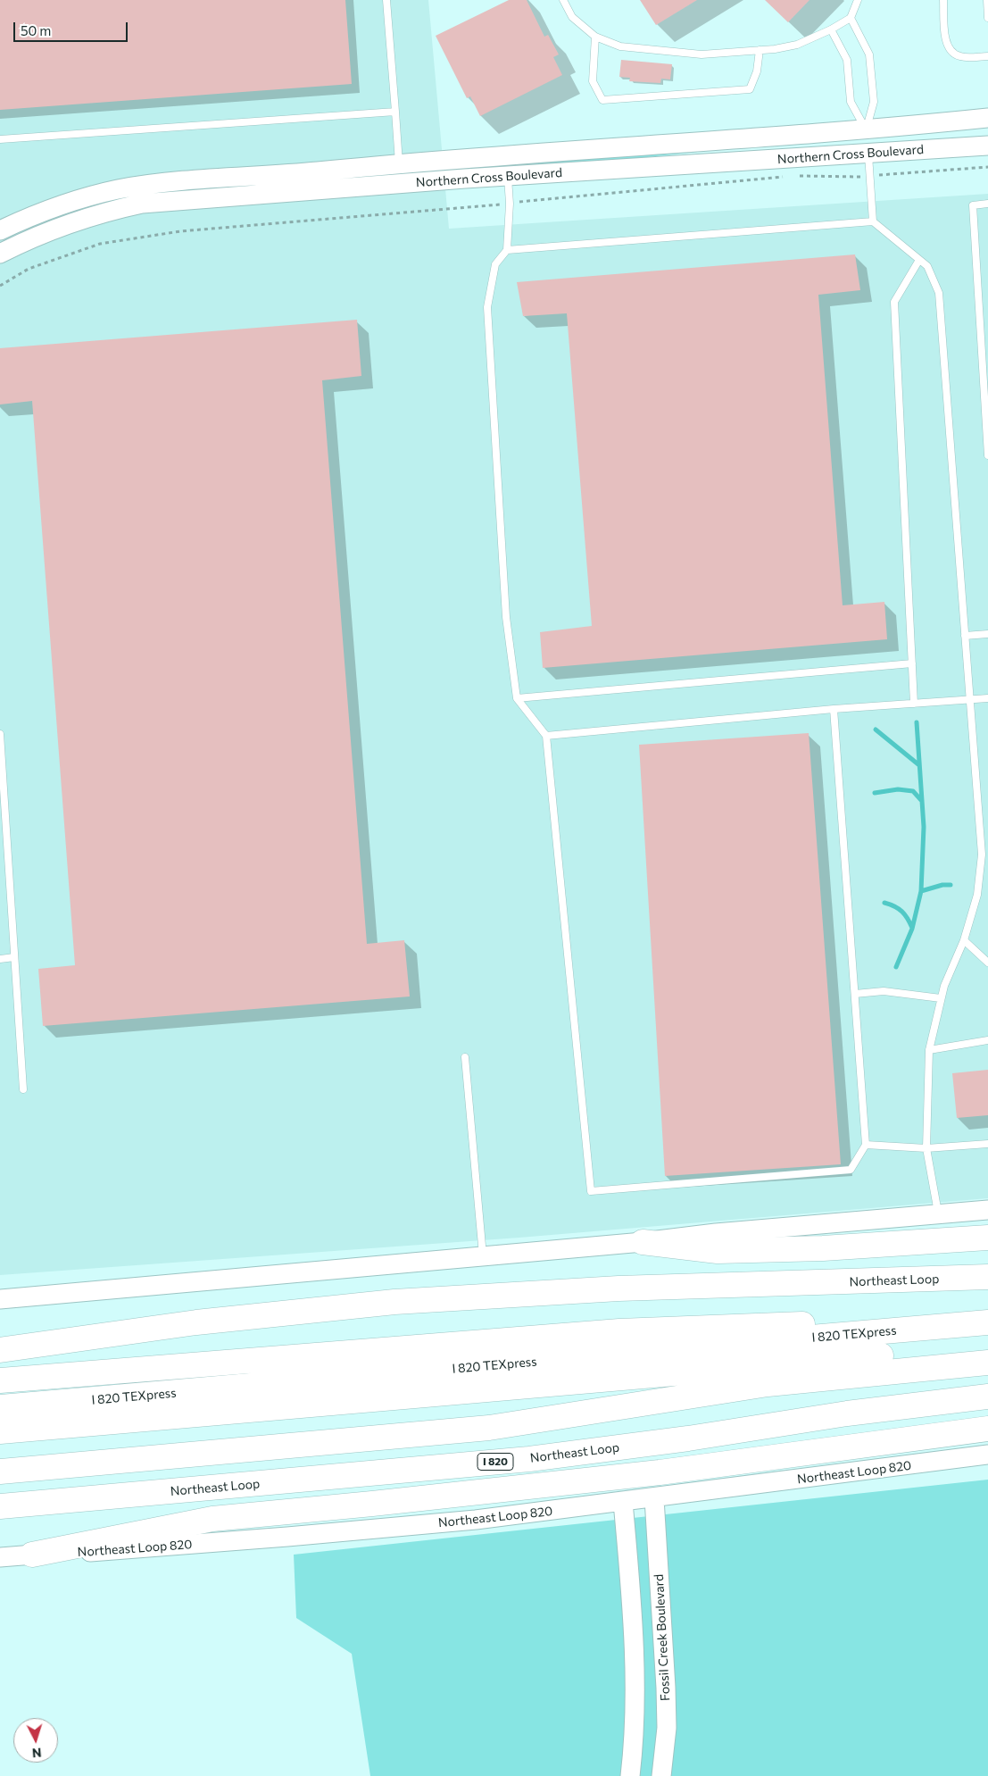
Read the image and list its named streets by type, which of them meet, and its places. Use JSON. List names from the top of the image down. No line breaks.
{"streets":{"highway":["Northeast Loop","I 820 TEXpress","I 820"],"main road":["Northern Cross Boulevard","Northeast Loop 820","Fossil Creek Boulevard"]},"crossings":[["Northeast Loop 820","Fossil Creek Boulevard"]],"scale_bar":"50 m","north":"bottom"}
